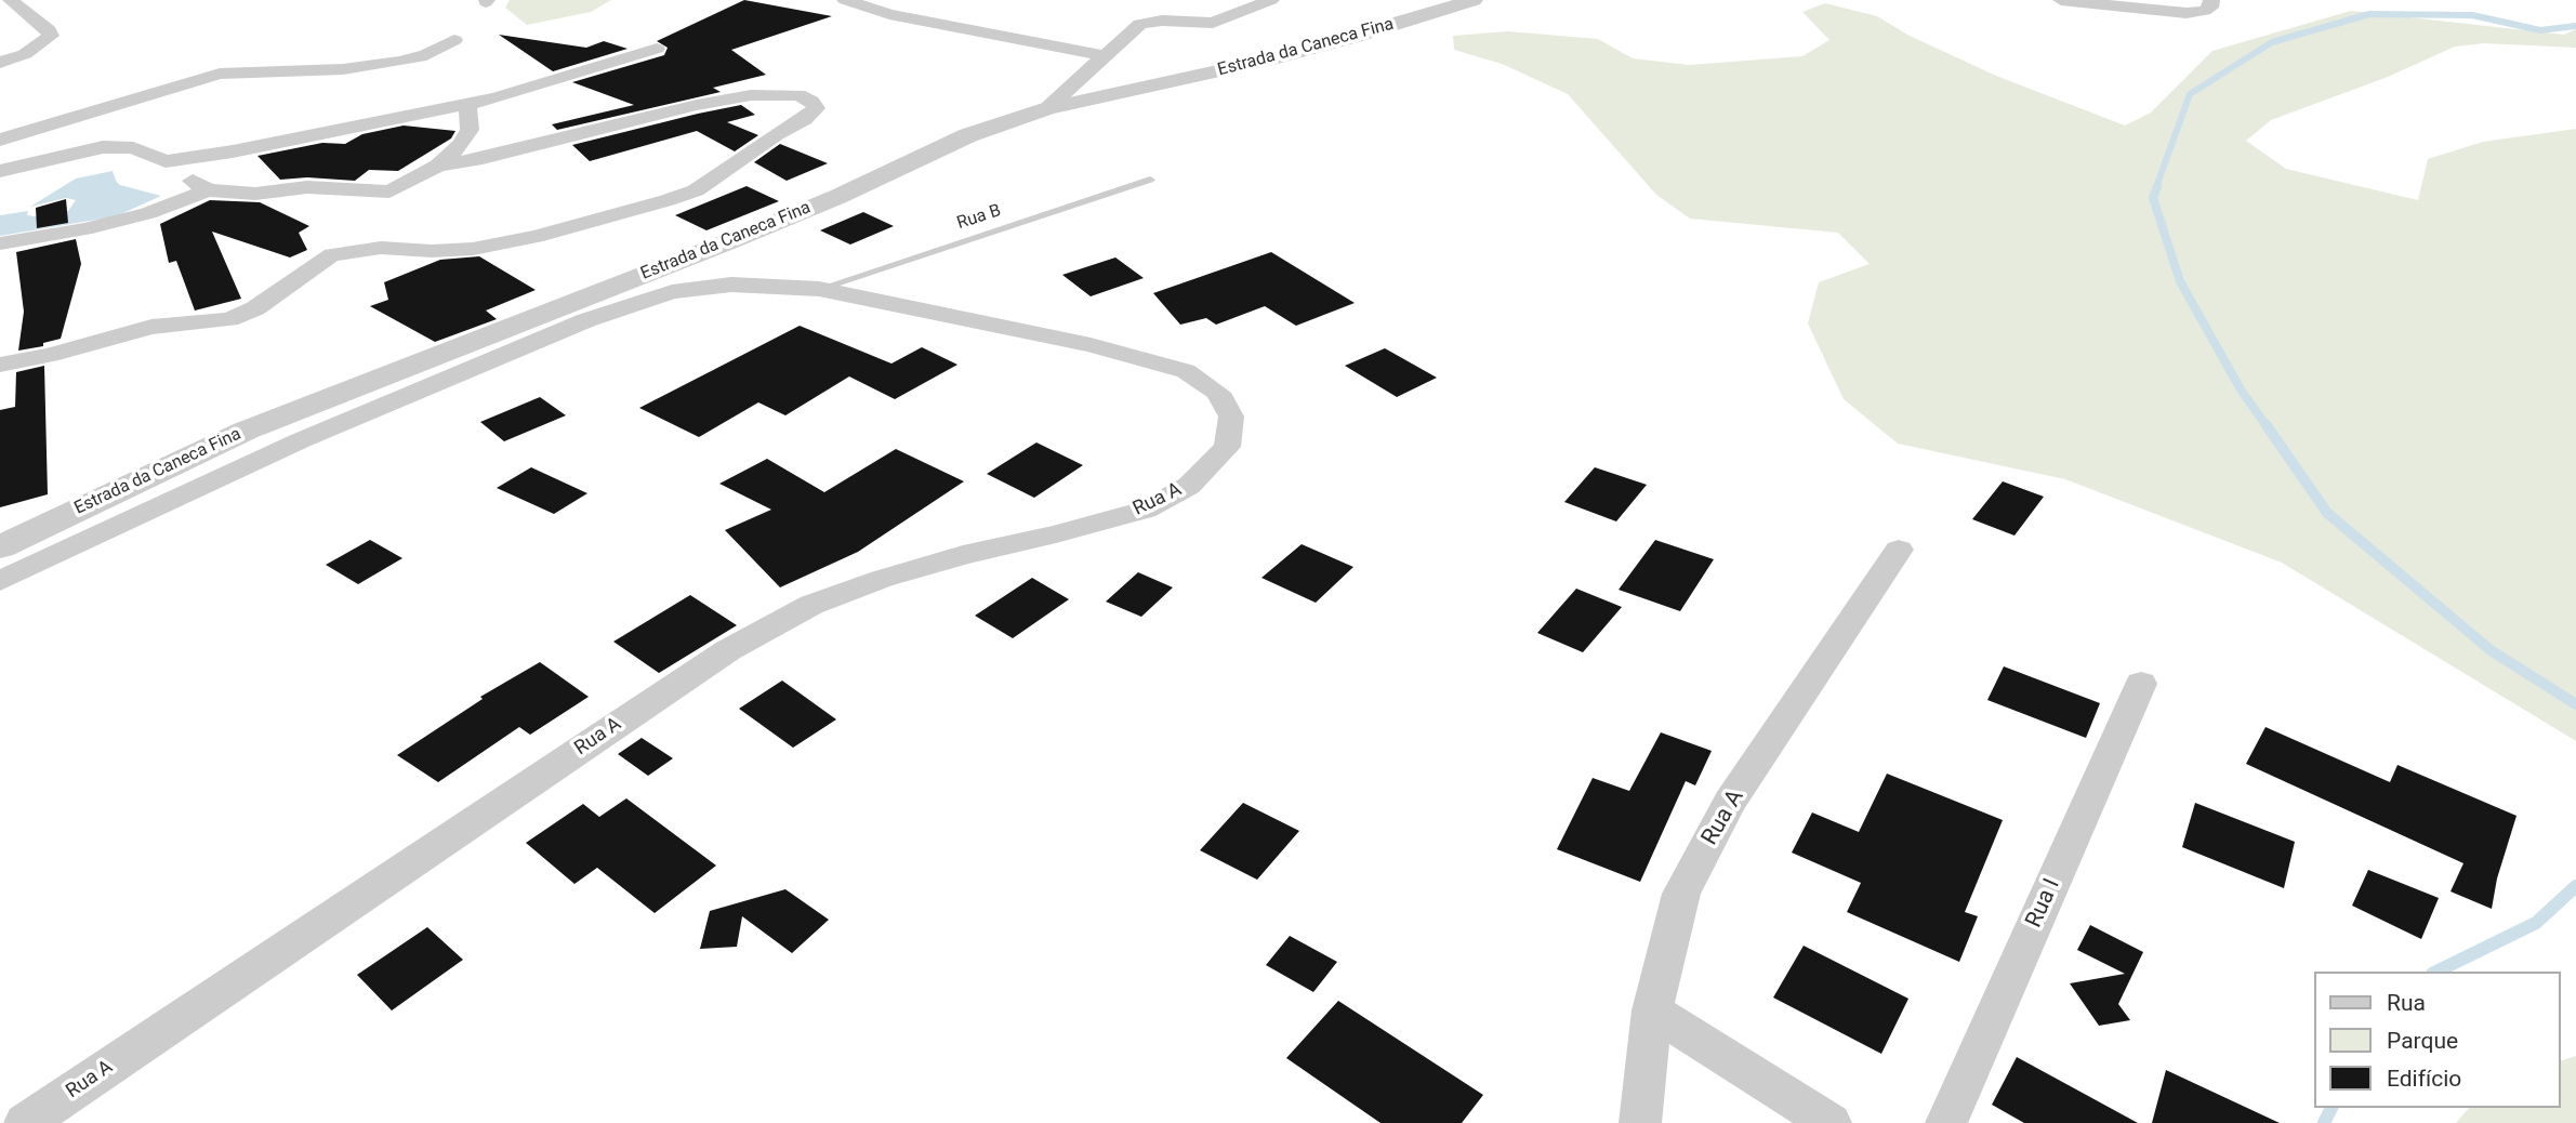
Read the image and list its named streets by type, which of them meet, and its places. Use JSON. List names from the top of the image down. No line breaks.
{"streets":{"street":["Estrada da Caneca Fina","Rua A","Rua I"],"lane":["Rua B"]},"crossings":[["Rua B","Rua A"]],"legend":["Rua","Parque","Edifício"]}
